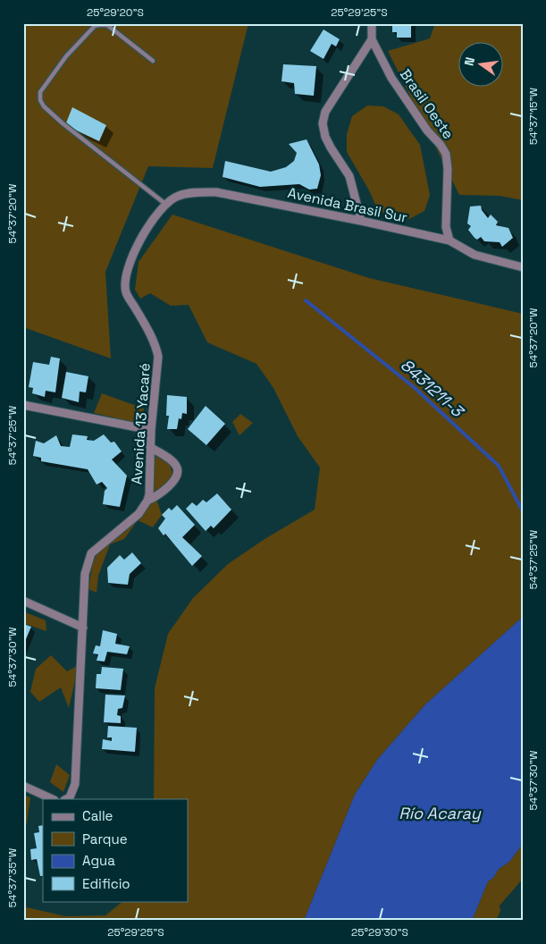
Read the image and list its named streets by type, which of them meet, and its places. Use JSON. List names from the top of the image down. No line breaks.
{"streets":{"street":["Brasil Oeste","Avenida Brasil Sur","Avenida 13 Yacaré"]},"crossings":[["Brasil Oeste","Avenida Brasil Sur"],["Avenida Brasil Sur","Avenida 13 Yacaré"]],"water":["8431211-3","Río Acaray"],"legend":["Calle","Parque","Agua","Edificio"],"north":"left","coordinates":["25°29'20\"S","25°29'25\"S","54°37'15\"W","54°37'20\"W","54°37'25\"W","54°37'30\"W","54°37'35\"W","25°29'30\"S"]}
